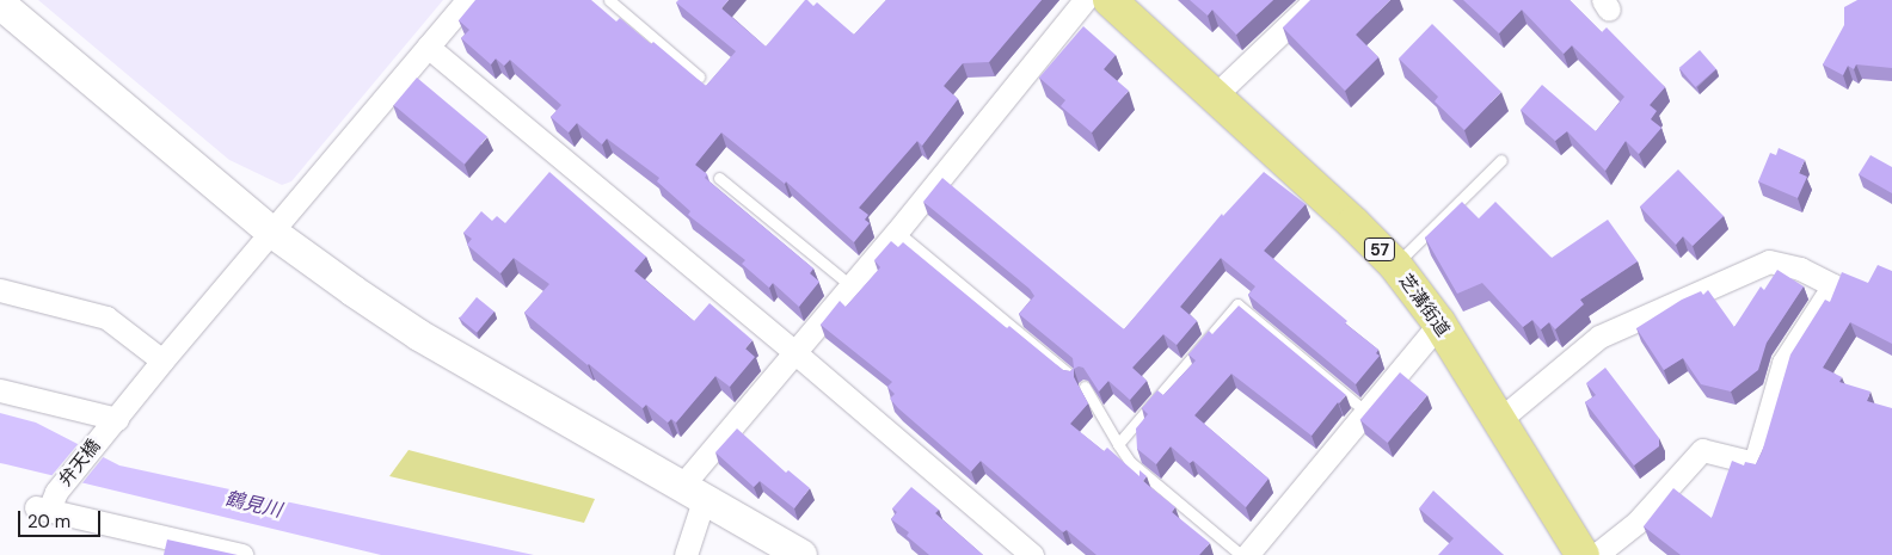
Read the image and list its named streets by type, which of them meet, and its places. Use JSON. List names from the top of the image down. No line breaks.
{"streets":{"main road":["57","芝溝街道"],"street":["弁天橋"]},"water":["鶴見川"],"scale_bar":"20 m"}
